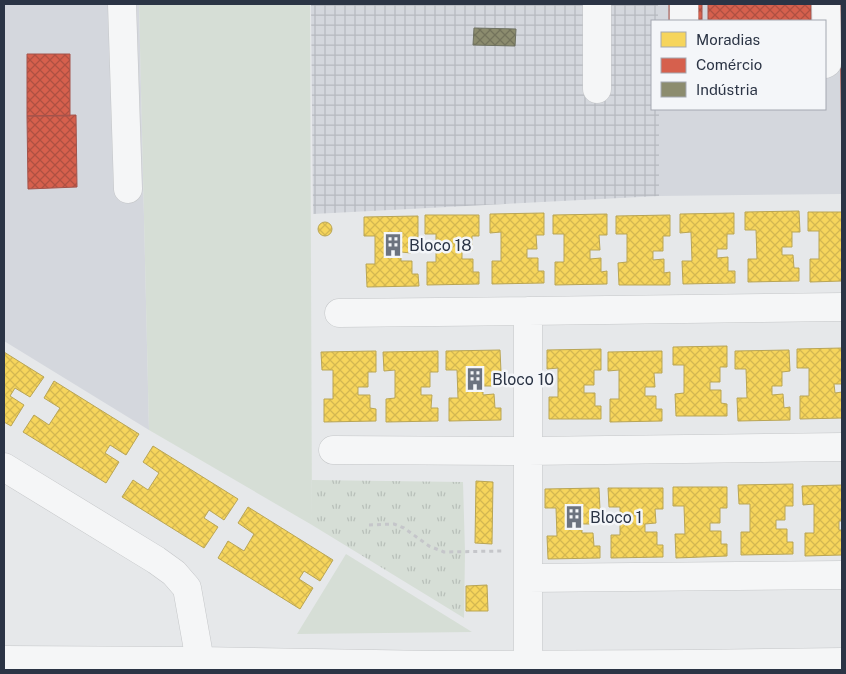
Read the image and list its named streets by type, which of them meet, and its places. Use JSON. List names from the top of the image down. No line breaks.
{"places":{"building":["Bloco 18","Bloco 10","Bloco 1"]},"legend":["Moradias","Comércio","Indústria"]}
